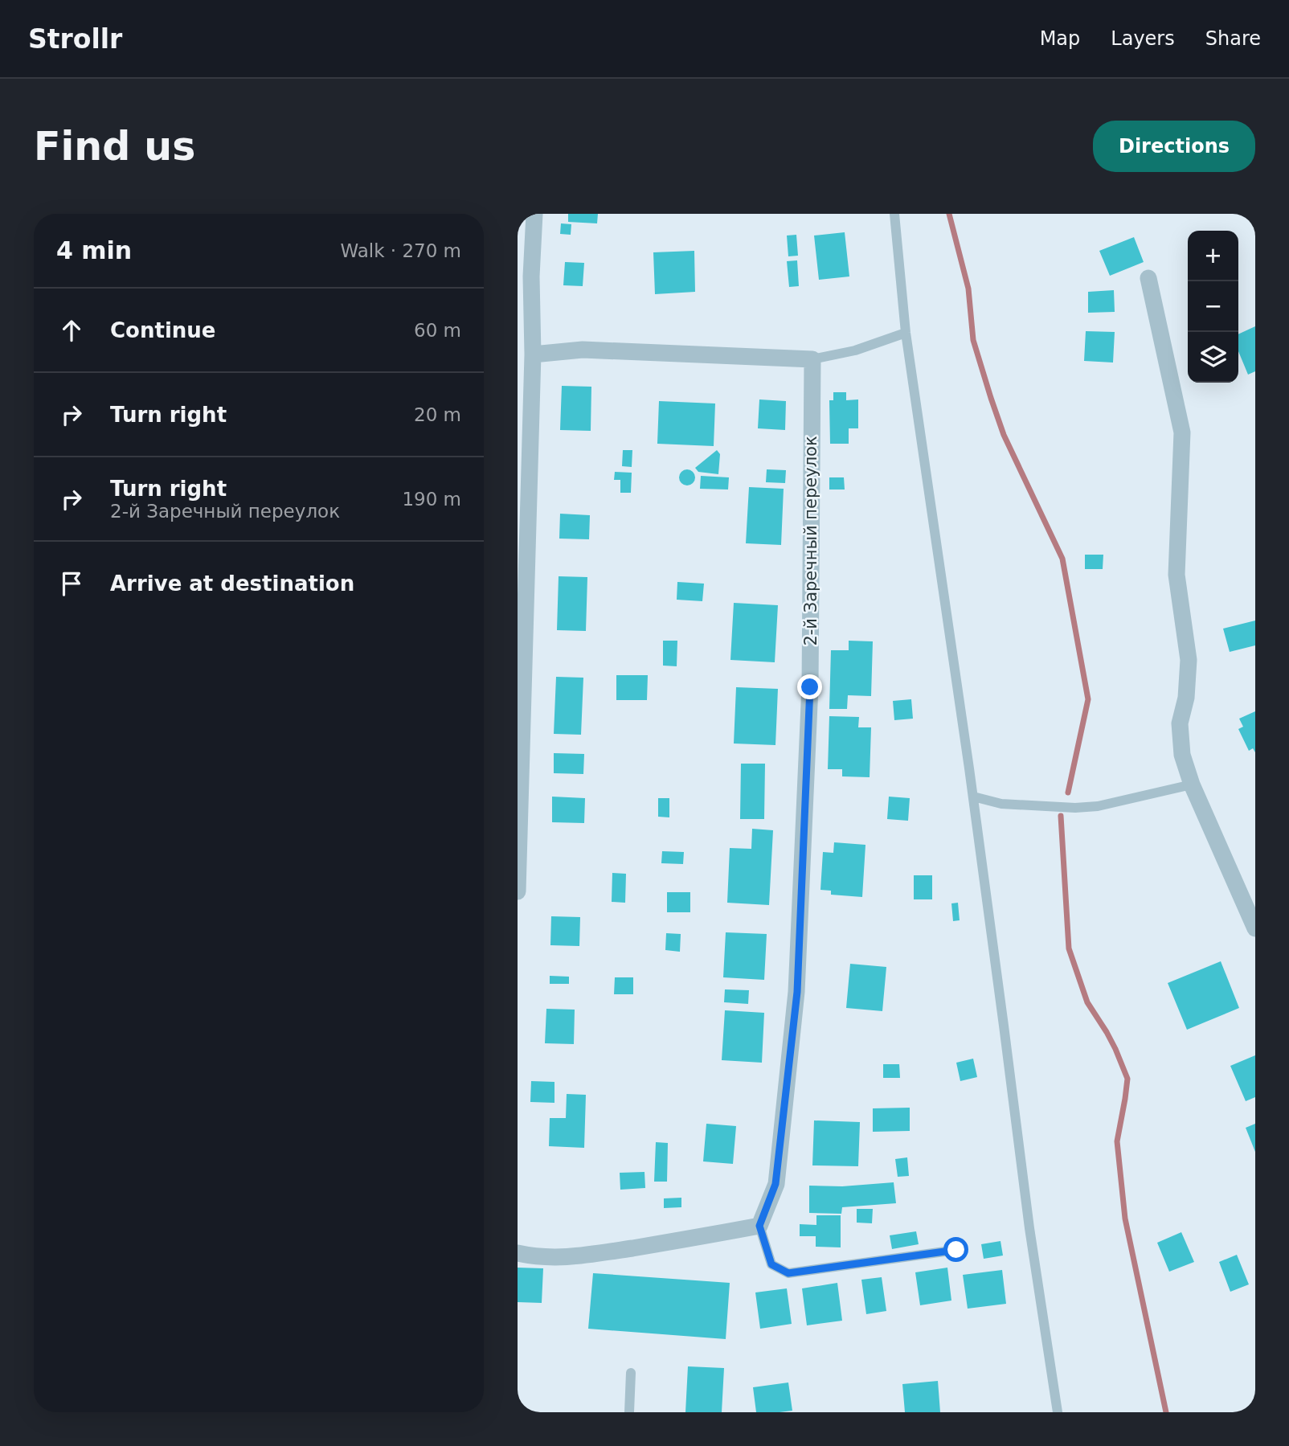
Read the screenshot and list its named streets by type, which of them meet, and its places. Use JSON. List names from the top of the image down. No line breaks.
{"streets":{"street":["2-й Заречный переулок"]},"page":{"header":"Strollr","nav":["Map","Layers","Share"],"buttons":"Directions","title":"Find us","heading":["4 min","Walk · 270 m"],"map_buttons":["+","−"],"list":[["Continue","60 m"],["Turn right","20 m"],["Turn right","2-й Заречный переулок","190 m"],"Arrive at destination"]}}
